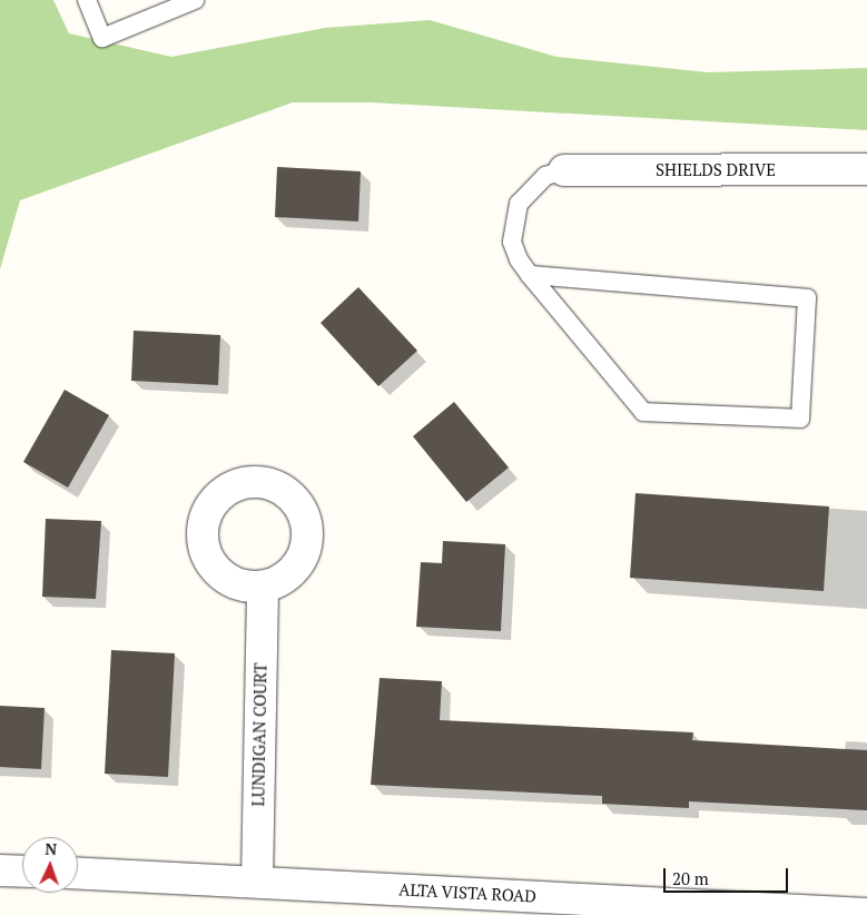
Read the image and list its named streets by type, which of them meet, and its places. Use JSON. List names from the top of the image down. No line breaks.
{"streets":{"street":["SHIELDS DRIVE","LUNDIGAN COURT","ALTA VISTA ROAD"]},"crossings":[["LUNDIGAN COURT","ALTA VISTA ROAD"]],"scale_bar":"20 m","north":"top"}
